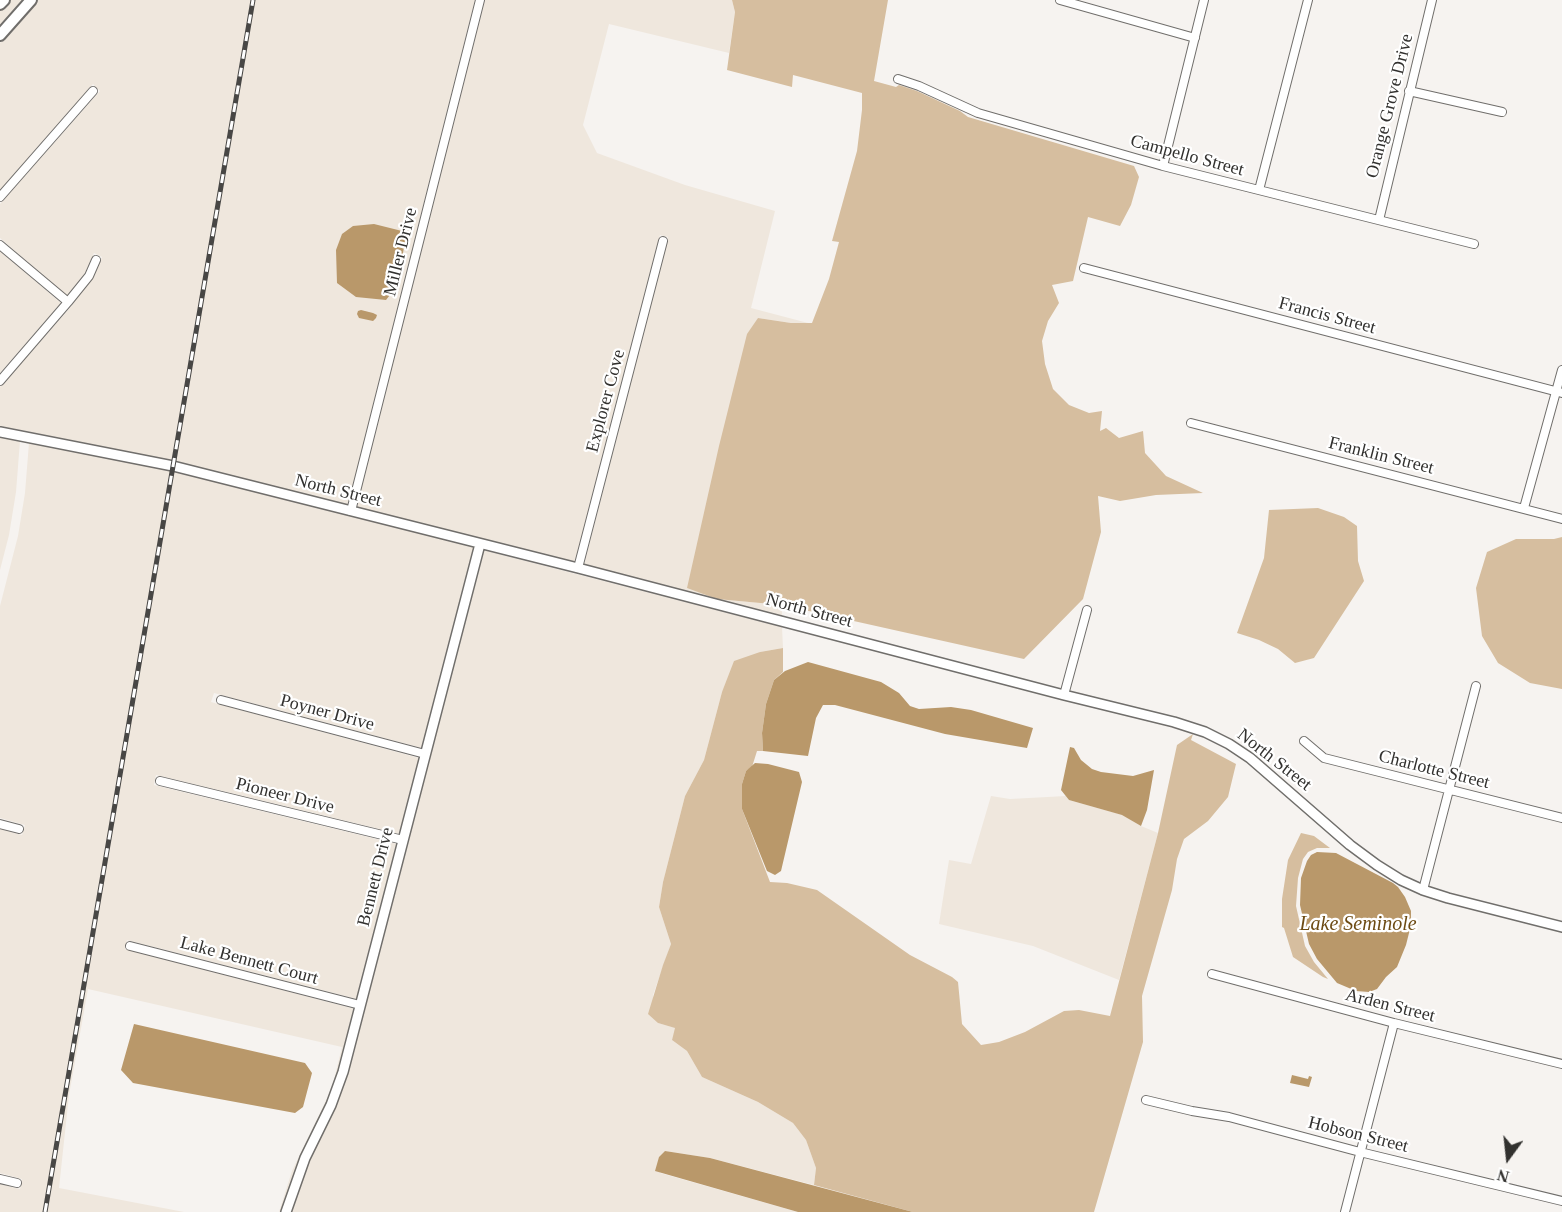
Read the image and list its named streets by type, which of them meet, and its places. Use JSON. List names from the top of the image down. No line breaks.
{"streets":{"street":["Orange Grove Drive","Campello Street","Miller Drive","Francis Street","Explorer Cove","Franklin Street","North Street","Poyner Drive","Charlotte Street","Pioneer Drive","Bennett Drive","Lake Bennett Court","Arden Street","Hobson Street"]},"crossings":[["Orange Grove Drive","Campello Street"],["Miller Drive","North Street"],["Explorer Cove","North Street"],["North Street","Bennett Drive"],["Poyner Drive","Bennett Drive"],["Pioneer Drive","Bennett Drive"],["Bennett Drive","Lake Bennett Court"]],"water":["Lake Seminole"],"north":"bottom"}
